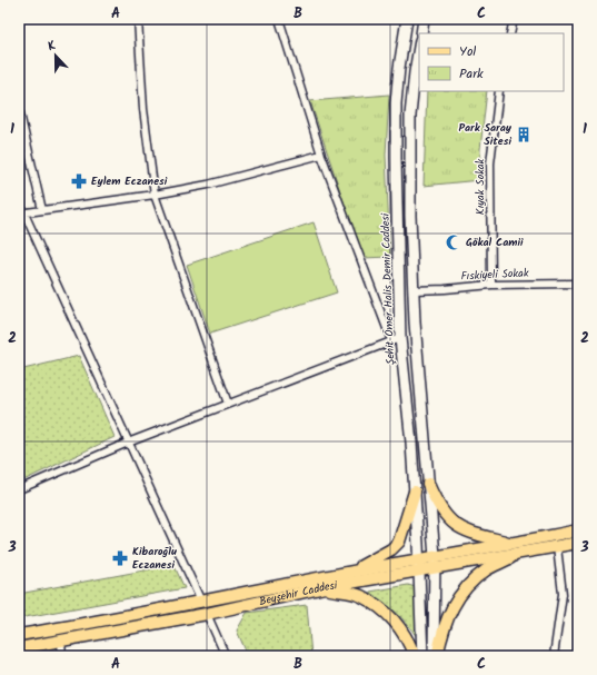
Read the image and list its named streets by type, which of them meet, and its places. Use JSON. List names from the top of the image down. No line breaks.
{"streets":{"main road":["Şehit Ömer Halis Demir Caddesi","Beyşehir Caddesi"],"street":["Kıyak Sokak","Fıskiyeli Sokak"]},"crossings":[["Kıyak Sokak","Fıskiyeli Sokak"],["Şehit Ömer Halis Demir Caddesi","Beyşehir Caddesi"]],"places":{"building":["Park Saray Sitesi"],"pharmacy":["Eylem Eczanesi","Kibaroğlu Eczanesi"],"mosque":["Gökal Camii"]},"legend":["Yol","Park"],"north":"top","grid":{"columns":["A","B","C"],"rows":["1","2","3"]}}
